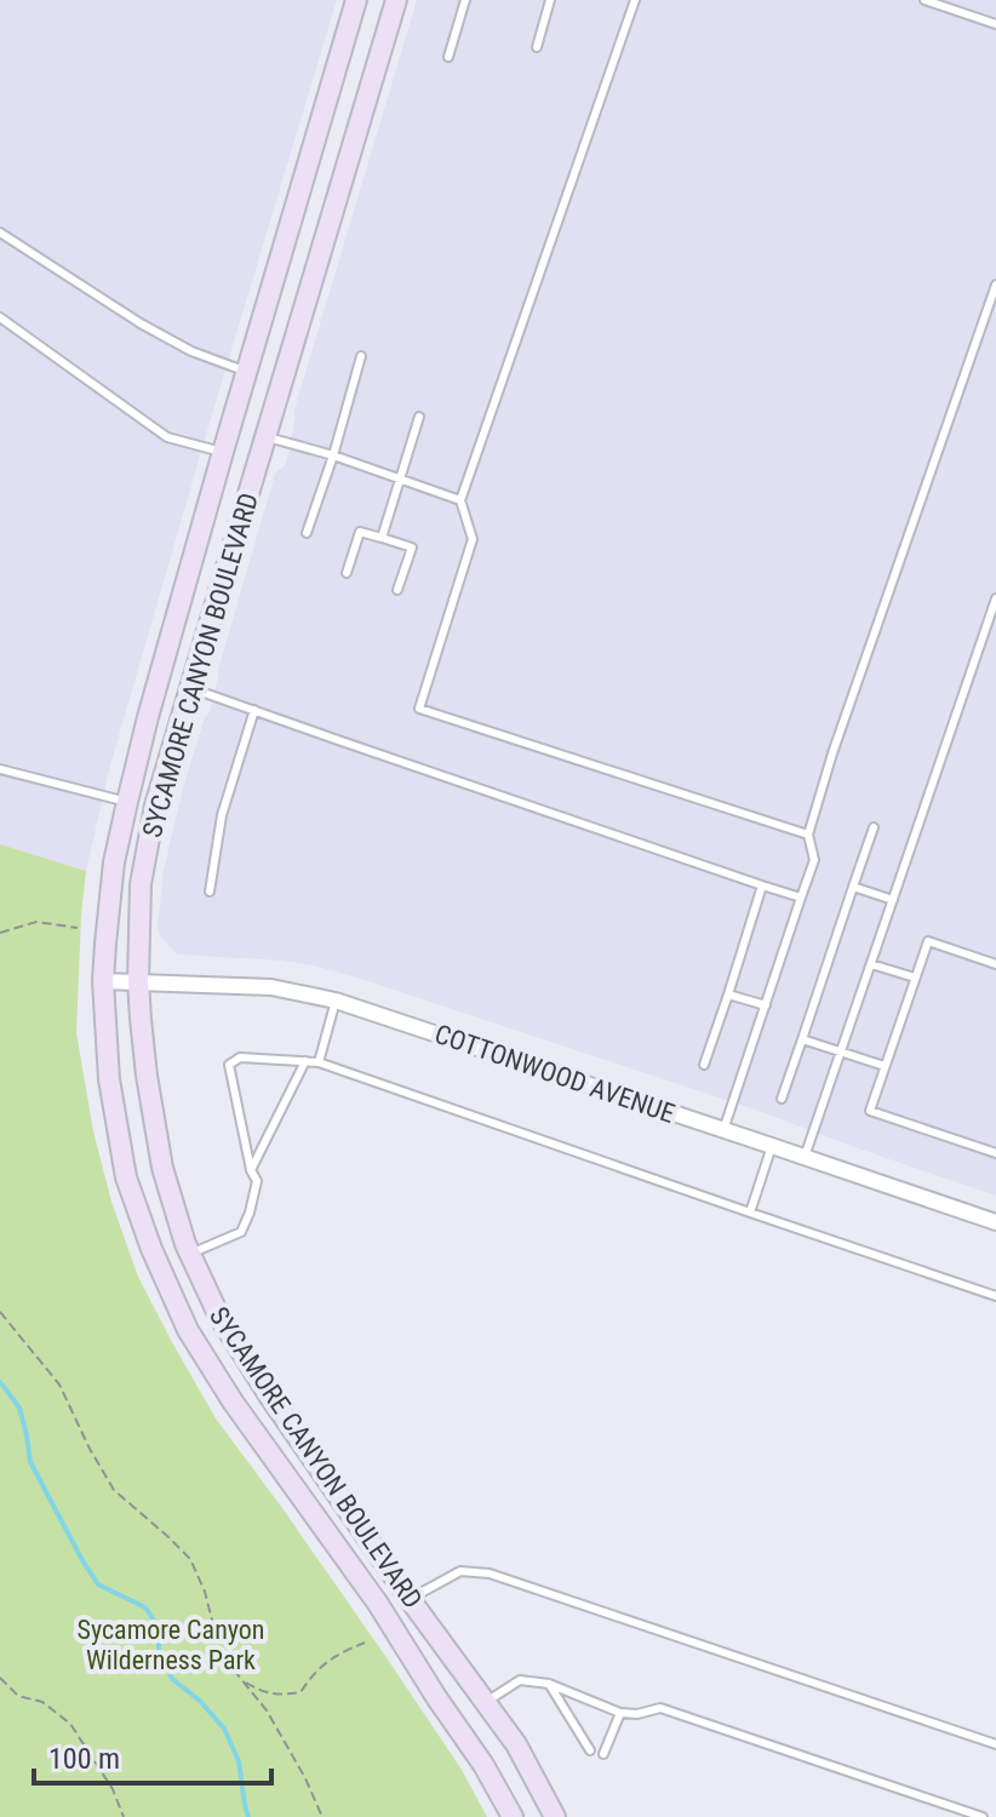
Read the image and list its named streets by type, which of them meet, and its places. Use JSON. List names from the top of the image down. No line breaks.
{"streets":{"main road":["SYCAMORE CANYON BOULEVARD"],"street":["COTTONWOOD AVENUE"]},"crossings":[["SYCAMORE CANYON BOULEVARD","COTTONWOOD AVENUE"]],"parks":["Sycamore Canyon Wilderness Park"],"scale_bar":"100 m"}
